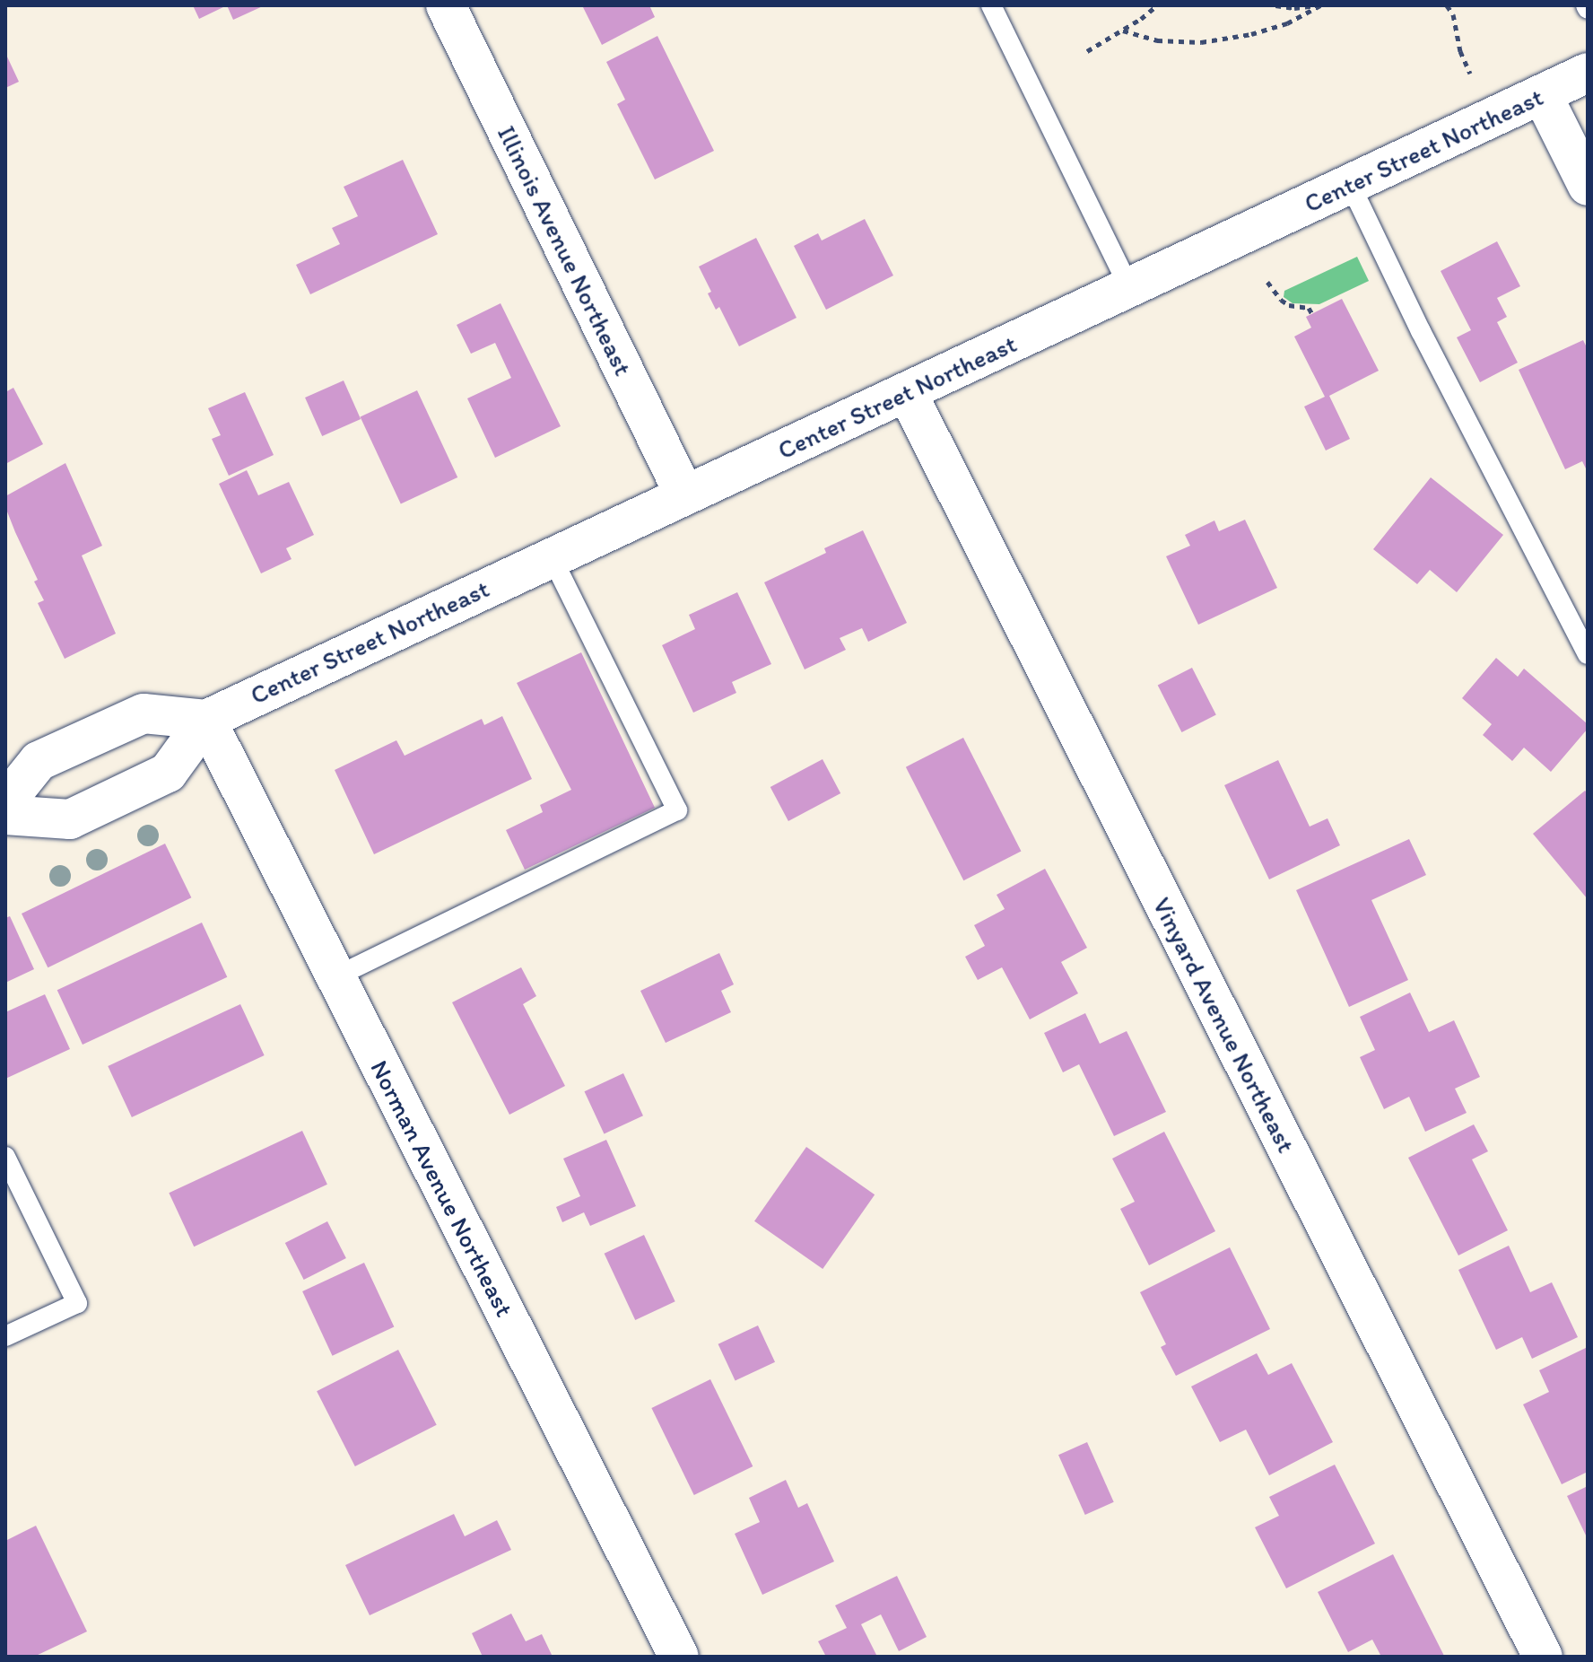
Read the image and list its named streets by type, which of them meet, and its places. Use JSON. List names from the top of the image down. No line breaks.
{"streets":{"street":["Center Street Northeast","Illinois Avenue Northeast","Vinyard Avenue Northeast","Norman Avenue Northeast"]},"crossings":[["Center Street Northeast","Illinois Avenue Northeast"],["Center Street Northeast","Vinyard Avenue Northeast"],["Center Street Northeast","Norman Avenue Northeast"]]}
